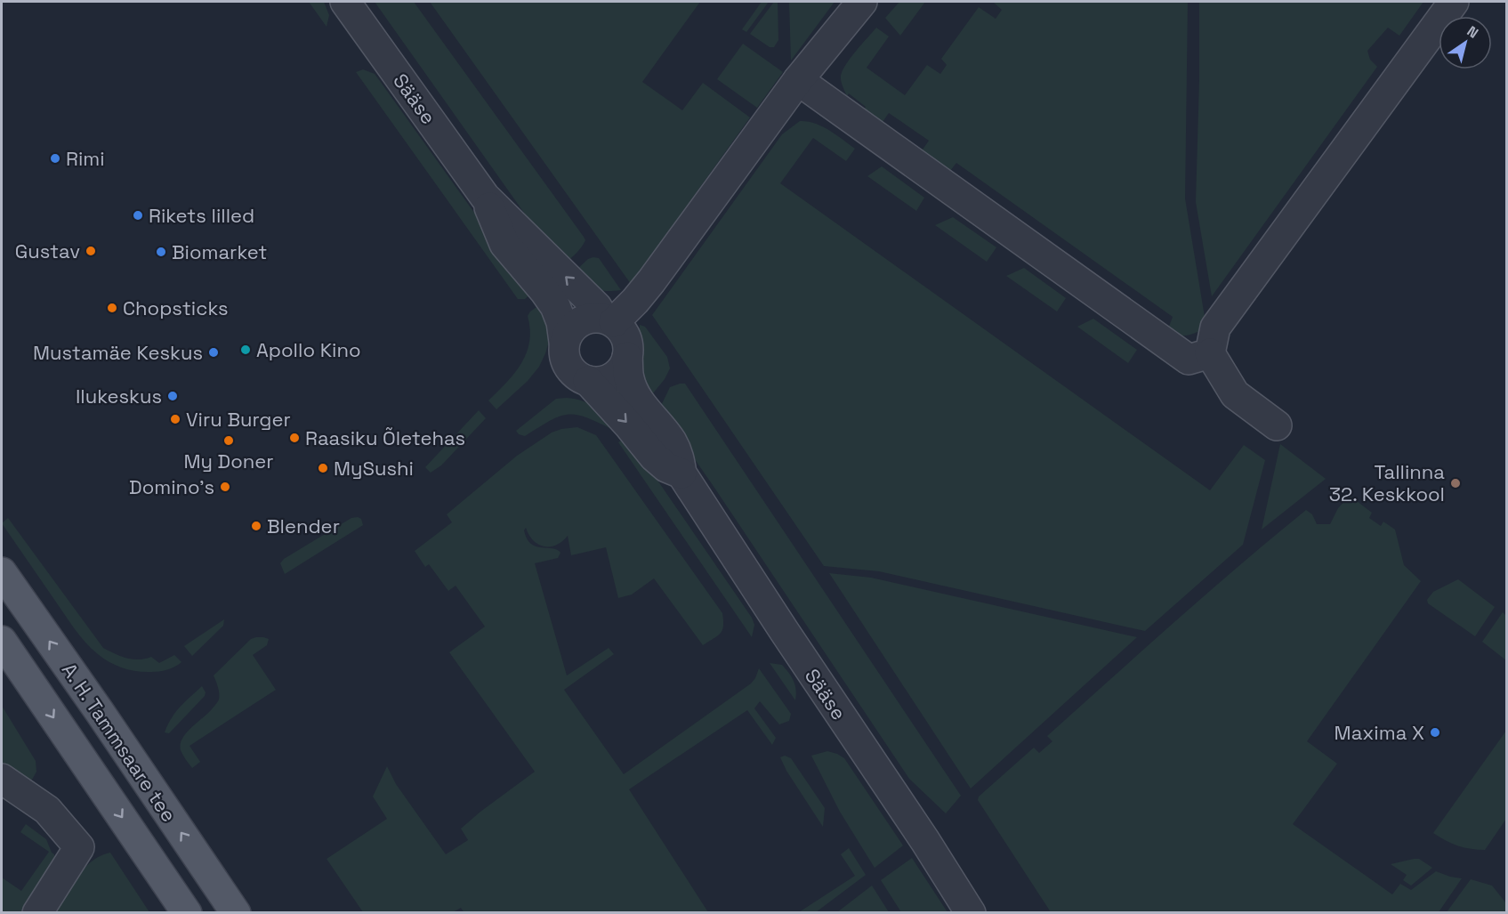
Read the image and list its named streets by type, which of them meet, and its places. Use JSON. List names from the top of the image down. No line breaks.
{"streets":{"main road":["A. H. Tammsaare tee"],"street":["Sääse"]},"places":["Rimi","Rikets lilled","Gustav","Biomarket","Chopsticks","Apollo Kino","Mustamäe Keskus","Ilukeskus","Viru Burger","Raasiku Õletehas","My Doner","MySushi","Tallinna 32. Keskkool","Domino's","Blender","Maxima X"],"north":"top right"}
